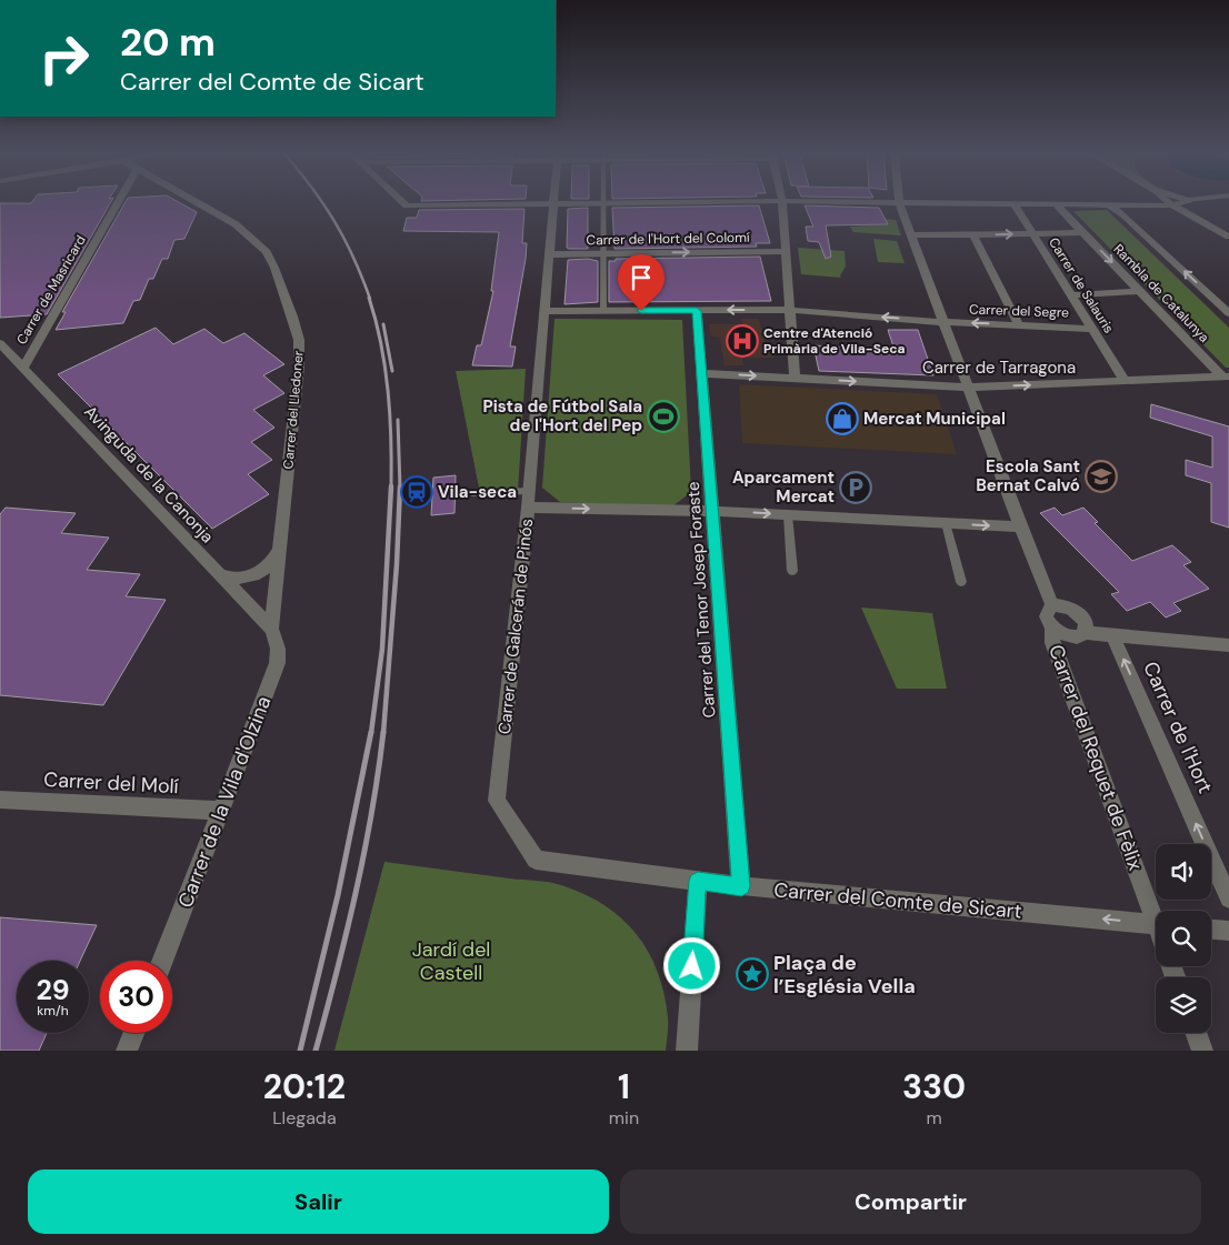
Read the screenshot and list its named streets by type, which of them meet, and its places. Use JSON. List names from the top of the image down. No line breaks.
{"streets":{"street":["Carrer de l'Hort del Colomí","Carrer de Salauris","Carrer de Masricard","Rambla de Catalunya","Carrer del Segre","Carrer de Tarragona","Carrer del Lledoner","Avinguda de la Canonja","Carrer del Tenor Josep Foraste","Carrer de Galcerán de Pinós","Carrer de l'Hort","Carrer del Requet de Fèlix","Carrer del Molí","Carrer de la Vila d'Olzina","Carrer del Comte de Sicart"]},"crossings":[["Carrer de l'Hort del Colomí","Carrer de Galcerán de Pinós"],["Carrer de Salauris","Carrer del Segre"],["Carrer de Salauris","Carrer de Tarragona"],["Carrer de Masricard","Avinguda de la Canonja"],["Rambla de Catalunya","Carrer de Tarragona"],["Carrer del Segre","Carrer del Tenor Josep Foraste"],["Carrer del Segre","Carrer de Galcerán de Pinós"],["Carrer de Tarragona","Carrer del Tenor Josep Foraste"],["Carrer del Lledoner","Avinguda de la Canonja"],["Carrer del Lledoner","Carrer de la Vila d'Olzina"],["Avinguda de la Canonja","Carrer de la Vila d'Olzina"],["Carrer del Tenor Josep Foraste","Carrer del Comte de Sicart"],["Carrer de Galcerán de Pinós","Carrer del Comte de Sicart"],["Carrer del Molí","Carrer de la Vila d'Olzina"]],"one_way":["Carrer de Tarragona","Carrer de l'Hort","Carrer del Comte de Sicart"],"parks":["Jardí del Castell"],"places":{"hospital":["Centre d'Atenció Primària de Vila-Seca"],"sports":["Pista de Fútbol Sala de l'Hort del Pep"],"shop":["Mercat Municipal"],"school or university":["Escola Sant Bernat Calvó"],"parking":["Aparcament Mercat"],"station":["Vila-seca"],"place":["Plaça de l’Església Vella"]},"page":{"turn":["20 m","Carrer del Comte de Sicart"],"speed":"29 km/h","limit":"30","eta":["20:12","Llegada","1","min","330","m"],"buttons":["Salir","Compartir"]}}
